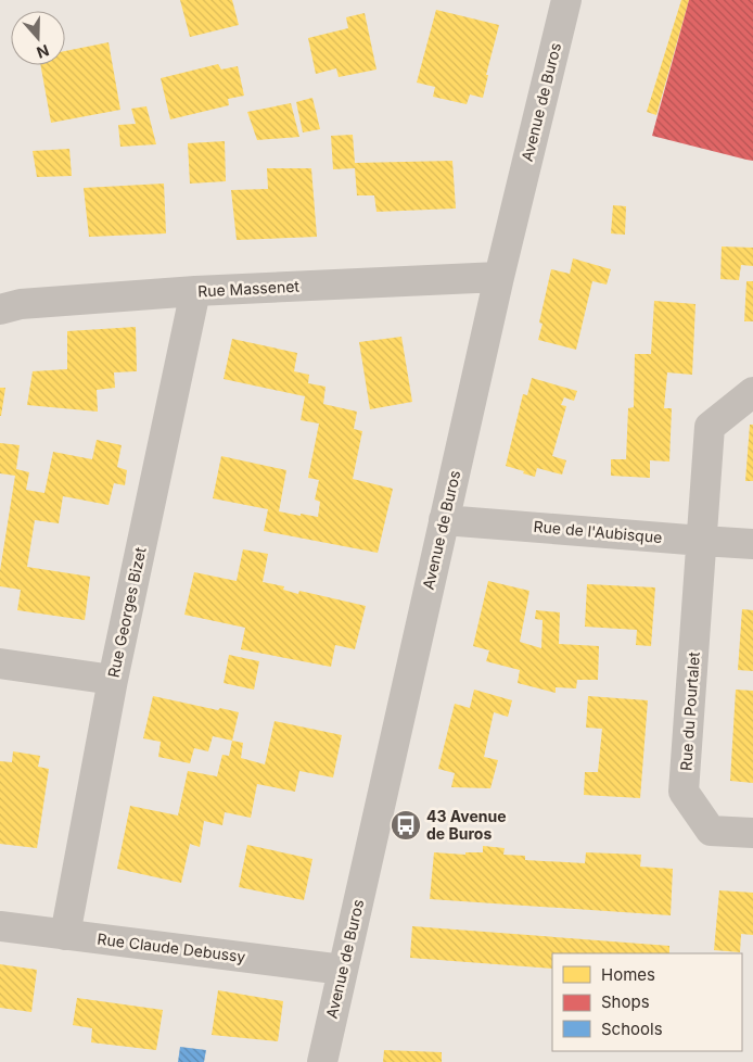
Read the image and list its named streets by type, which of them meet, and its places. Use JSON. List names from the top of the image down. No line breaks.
{"streets":{"street":["Avenue de Buros","Rue Massenet","Rue de l'Aubisque","Rue Georges Bizet","Rue du Pourtalet","Rue Claude Debussy"]},"crossings":[["Avenue de Buros","Rue Massenet"],["Avenue de Buros","Rue de l'Aubisque"],["Avenue de Buros","Rue Claude Debussy"],["Rue Massenet","Rue Georges Bizet"],["Rue de l'Aubisque","Rue du Pourtalet"],["Rue Georges Bizet","Rue Claude Debussy"]],"places":{"bus stop":["43 Avenue de Buros"]},"legend":["Homes","Shops","Schools"],"north":"bottom"}
